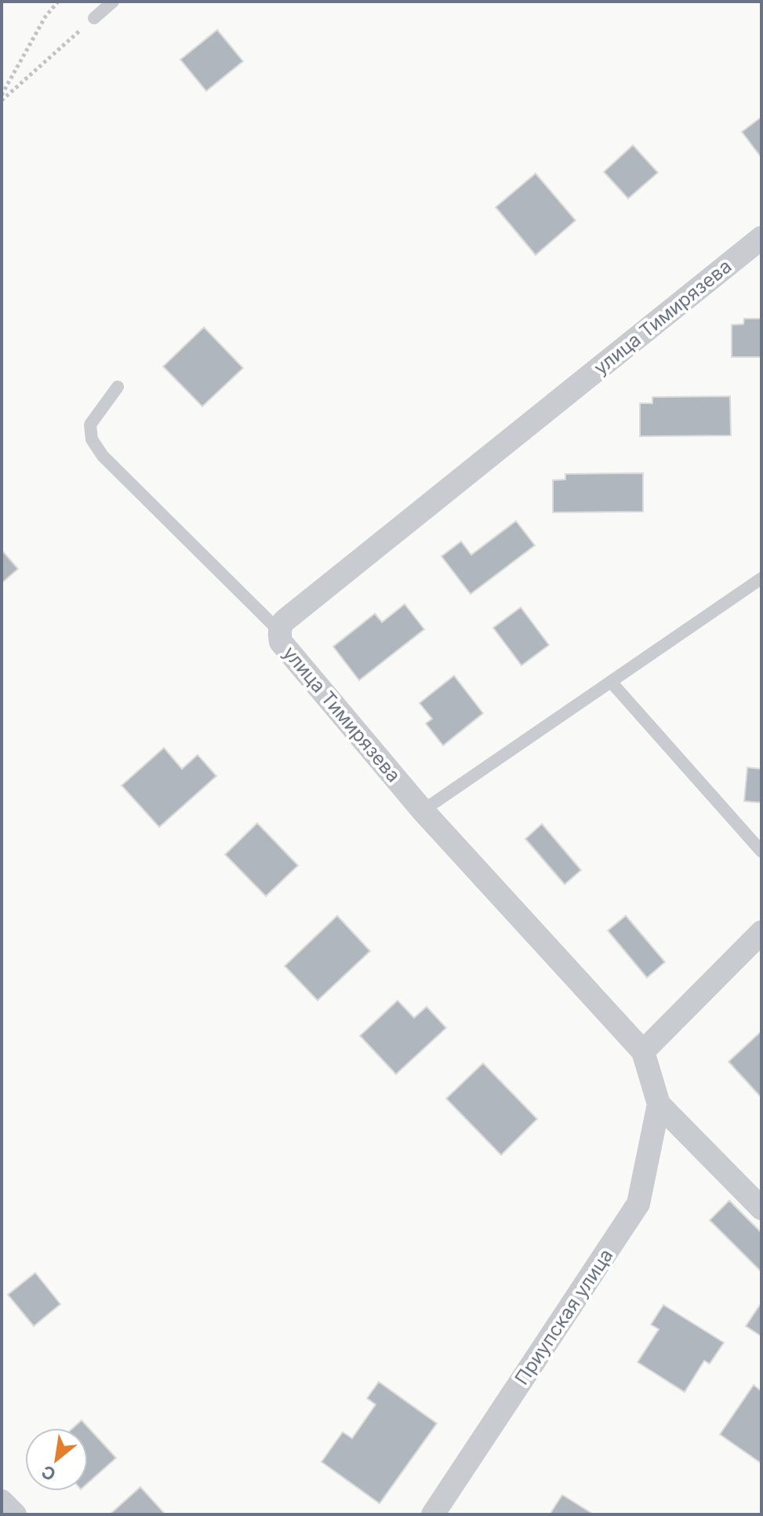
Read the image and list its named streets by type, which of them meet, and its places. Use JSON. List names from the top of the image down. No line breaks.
{"streets":{"street":["улица Тимирязева","Приупская улица"]},"crossings":[["улица Тимирязева","Приупская улица"]],"north":"bottom left"}
